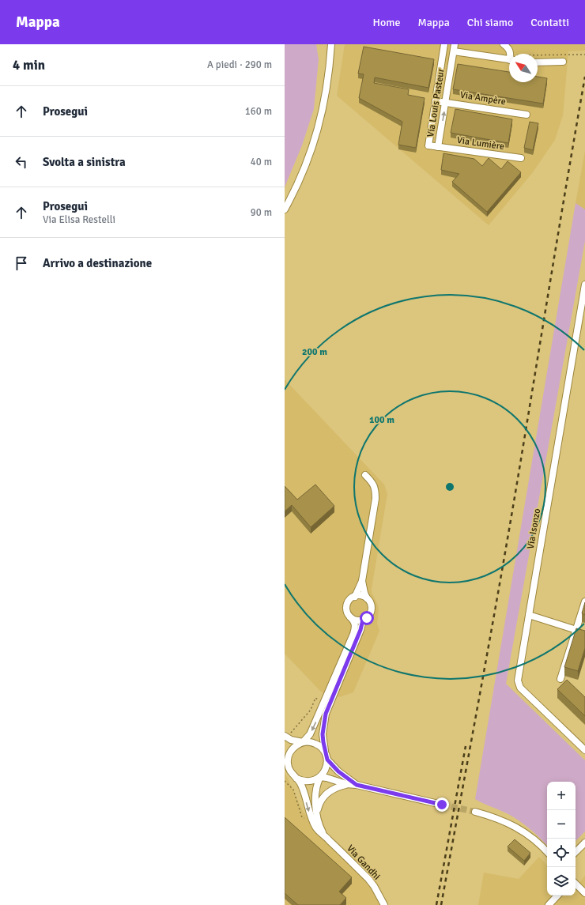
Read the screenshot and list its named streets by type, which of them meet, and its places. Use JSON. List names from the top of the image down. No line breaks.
{"streets":{"street":["Via Ampère","Via Louis Pasteur","Via Lumière","Via Isonzo","Via Gandhi"]},"crossings":[["Via Ampère","Via Louis Pasteur"],["Via Louis Pasteur","Via Lumière"]],"north":"top left","page":{"header":"Mappa","nav":["Home","Mappa","Chi siamo","Contatti"],"heading":["4 min","A piedi · 290 m"],"list":[["Prosegui","160 m"],["Svolta a sinistra","40 m"],["Prosegui","Via Elisa Restelli","90 m"],"Arrivo a destinazione"],"map_buttons":["+","−"]},"rings":["200 m","100 m"]}
